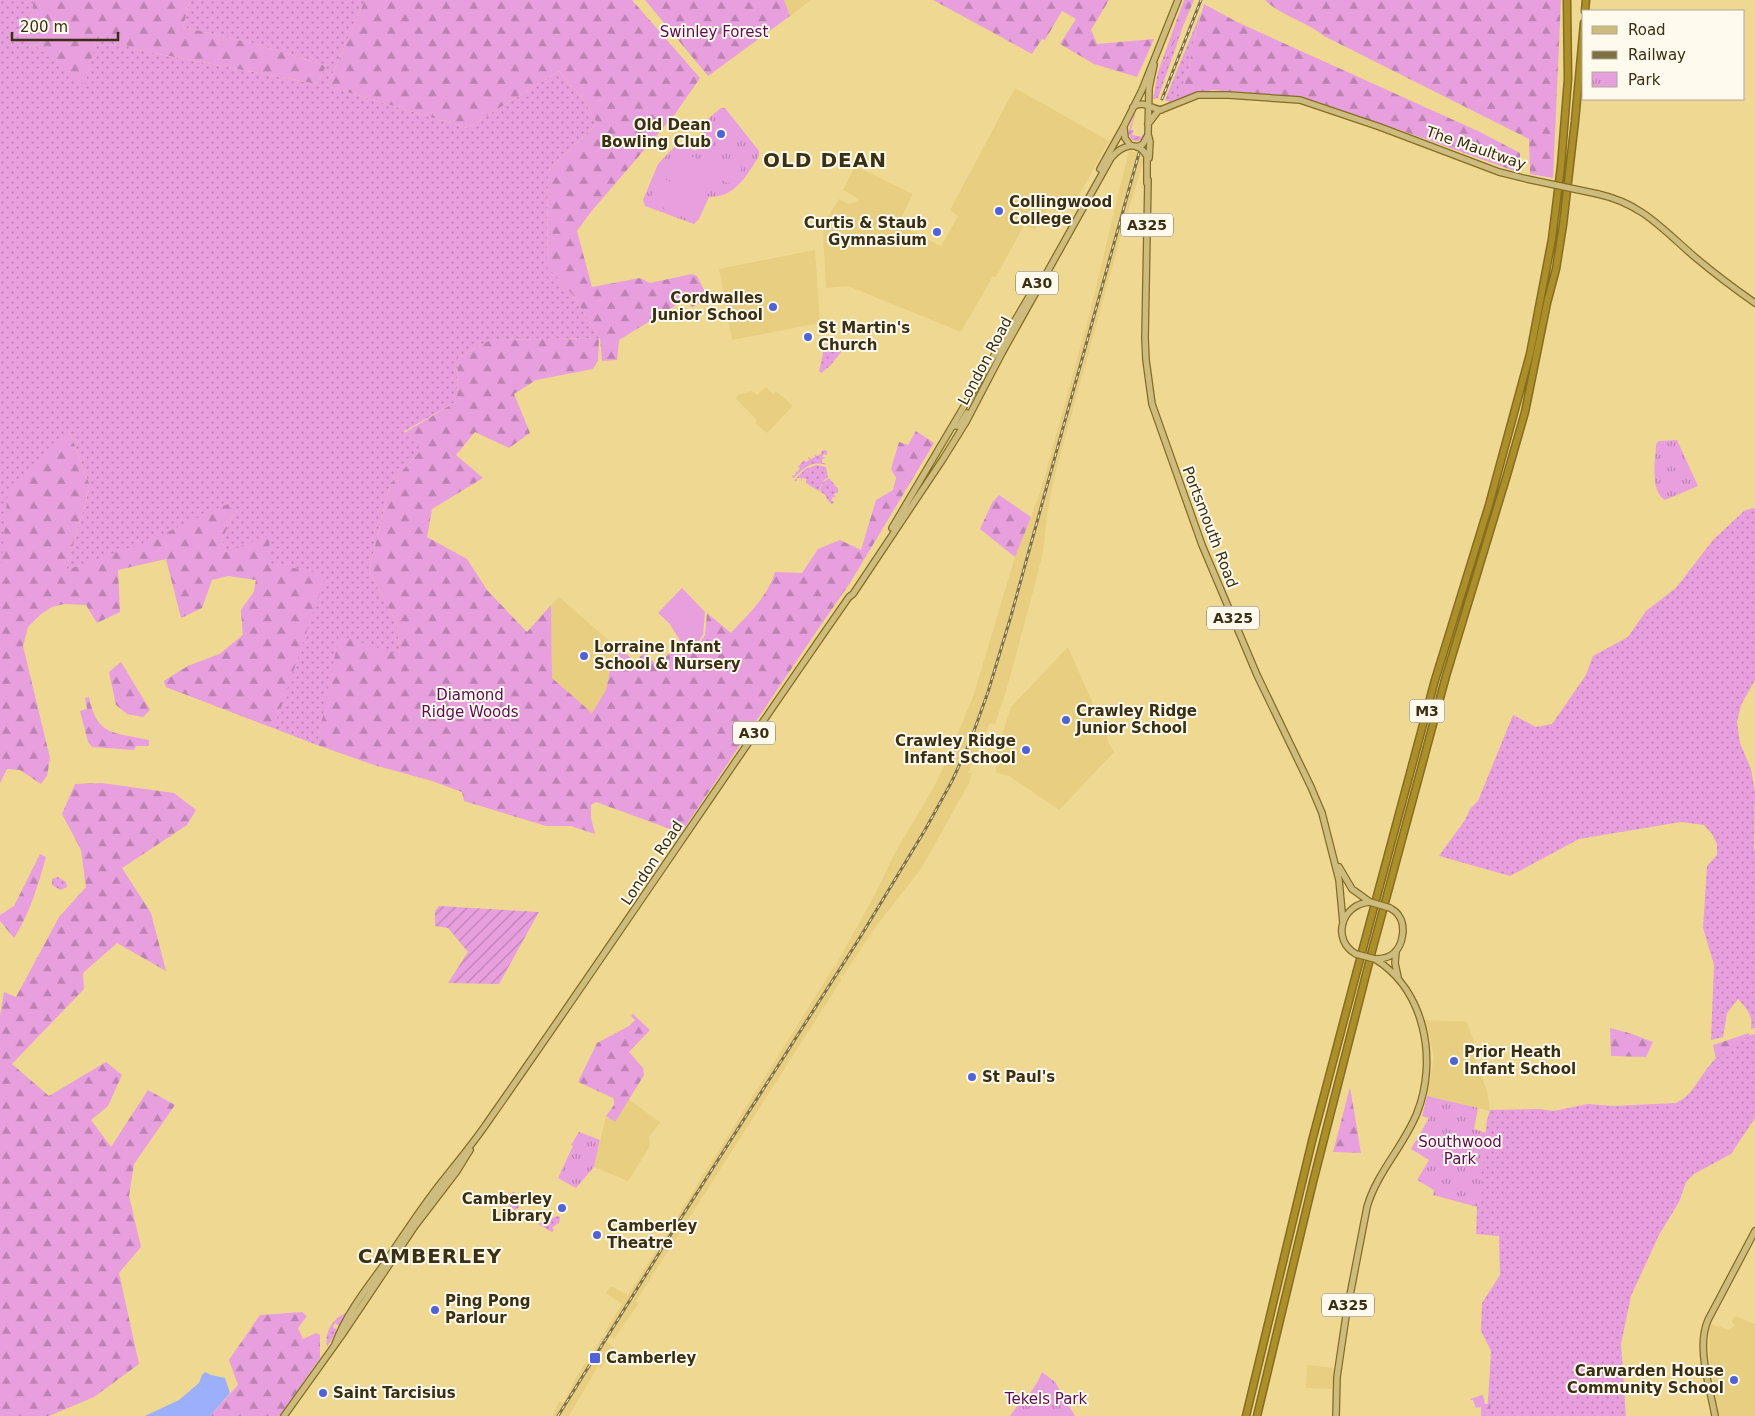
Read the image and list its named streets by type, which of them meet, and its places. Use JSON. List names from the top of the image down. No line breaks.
{"streets":{"highway":["M3"],"main road":["The Maultway","A325","A30","London Road","Portsmouth Road"]},"crossings":[["The Maultway","A30"],["A325","Portsmouth Road"],["A30","London Road"],["A30","Portsmouth Road"]],"districts":["OLD DEAN","CAMBERLEY"],"parks":["Swinley Forest","Diamond Ridge Woods","Southwood Park","Tekels Park"],"places":{"other":["Old Dean Bowling Club","Collingwood College","Curtis & Staub Gymnasium","Cordwalles Junior School","St Martin's Church","Lorraine Infant School & Nursery","Crawley Ridge Junior School","Crawley Ridge Infant School","Prior Heath Infant School","St Paul's","Camberley Library","Camberley Theatre","Ping Pong Parlour","Carwarden House Community School","Saint Tarcisius"],"transit":["Camberley"]},"legend":["Road","Railway","Park"],"scale_bar":"200 m"}
